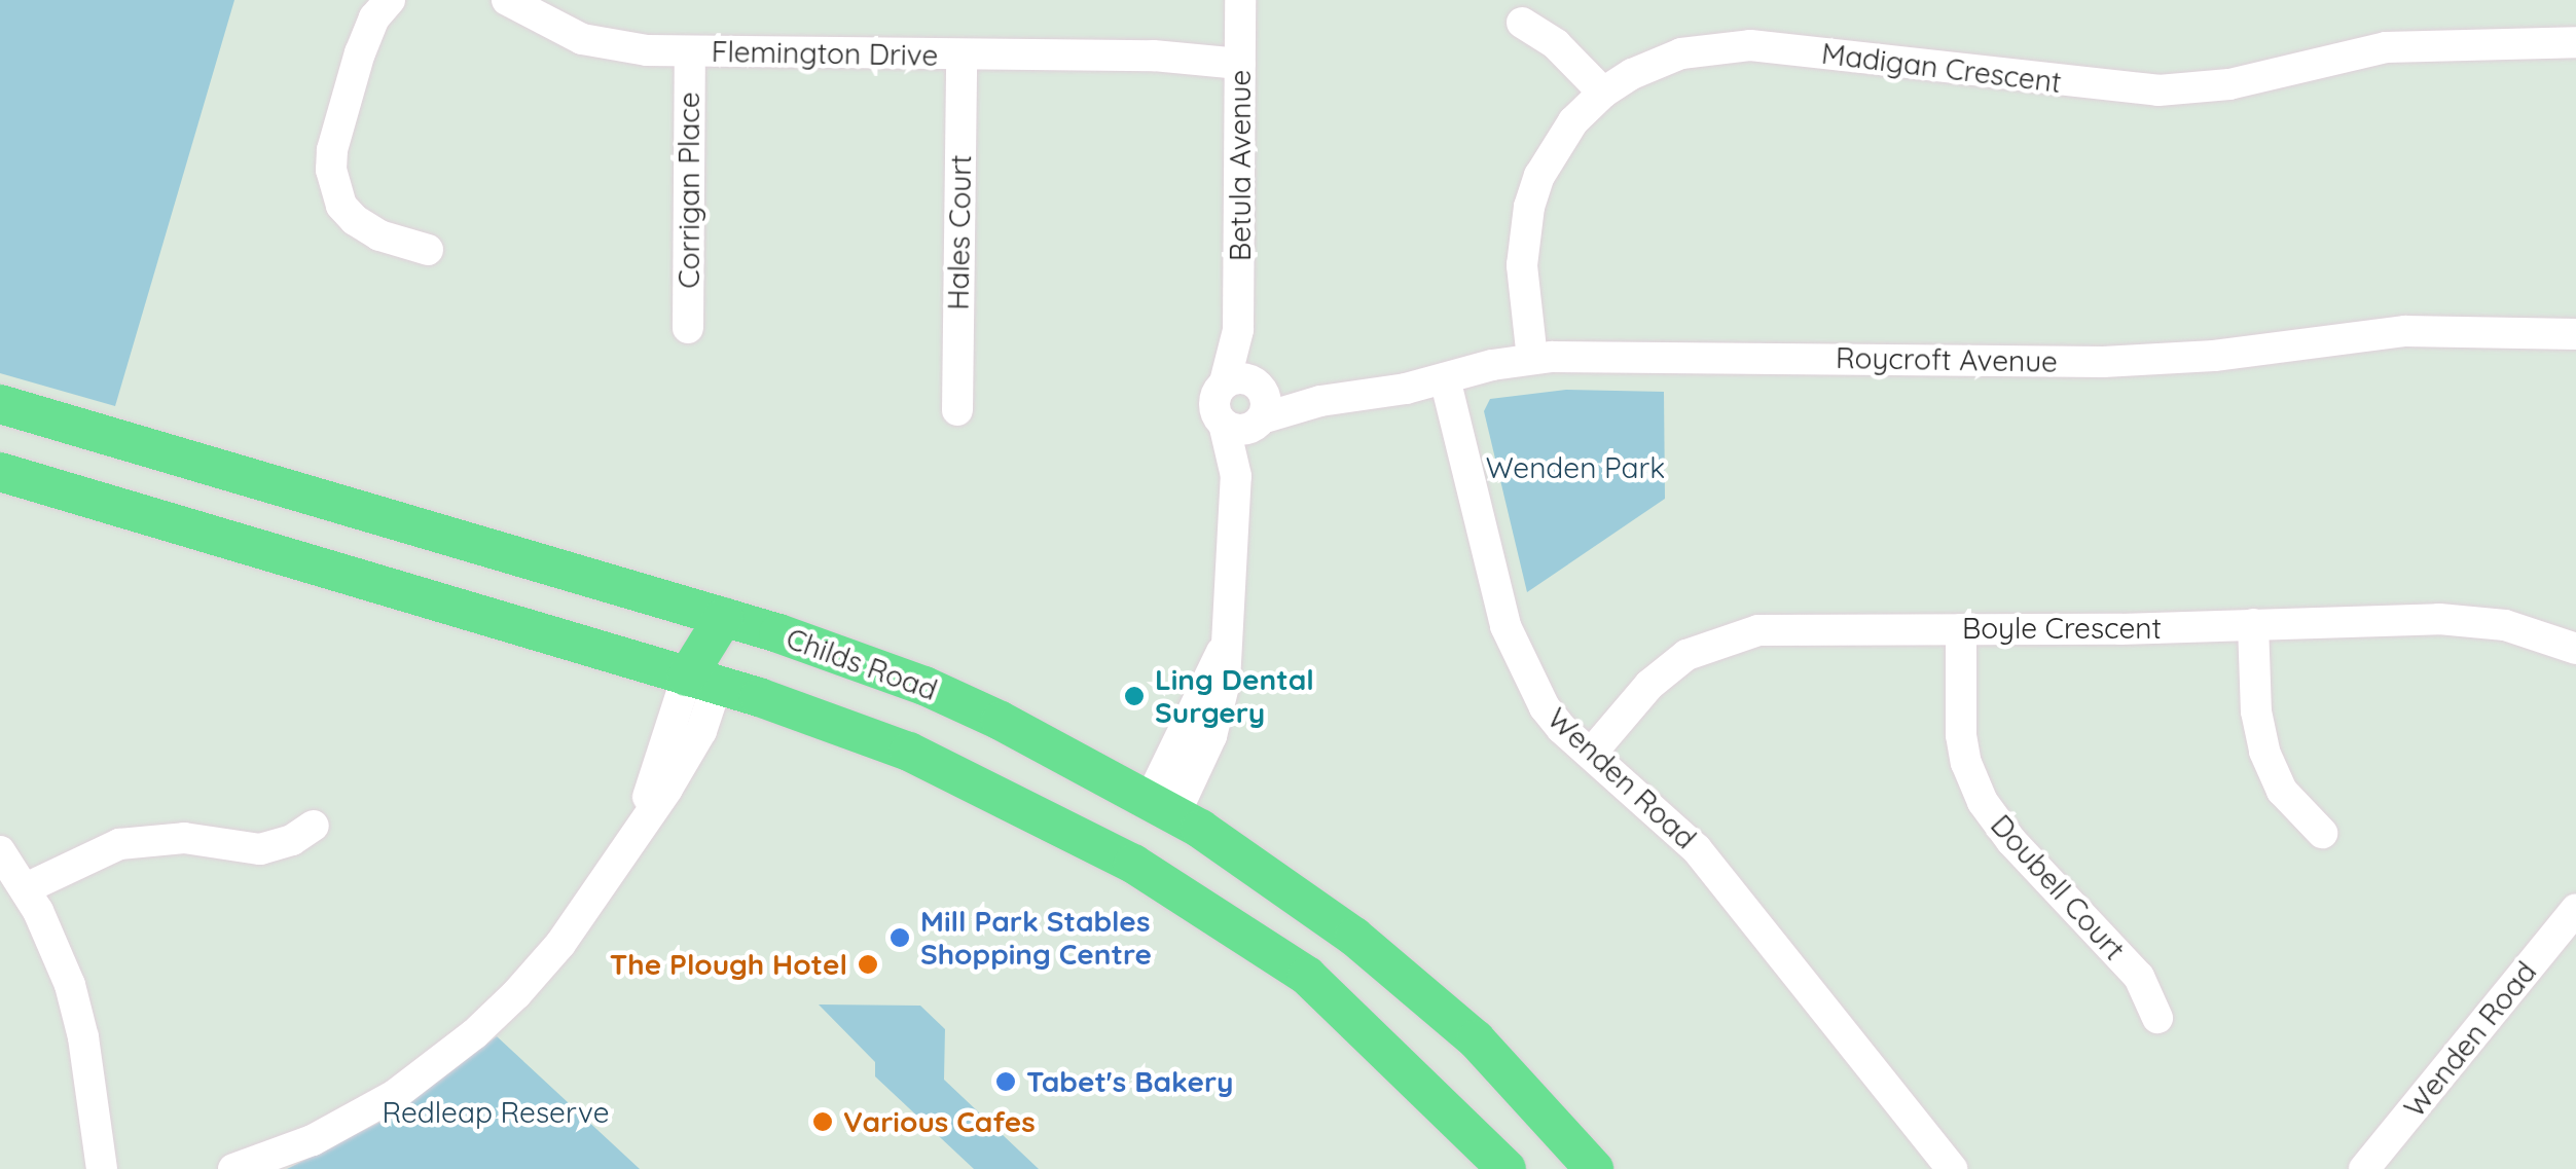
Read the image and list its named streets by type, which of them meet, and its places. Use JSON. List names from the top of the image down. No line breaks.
{"streets":{"main road":["Childs Road"],"street":["Flemington Drive","Madigan Crescent","Betula Avenue","Corrigan Place","Hales Court","Roycroft Avenue","Boyle Crescent","Wenden Road","Doubell Court"]},"crossings":[["Flemington Drive","Betula Avenue"],["Flemington Drive","Corrigan Place"],["Flemington Drive","Hales Court"],["Madigan Crescent","Roycroft Avenue"],["Betula Avenue","Roycroft Avenue"],["Roycroft Avenue","Wenden Road"],["Boyle Crescent","Wenden Road"],["Boyle Crescent","Doubell Court"]],"parks":["Wenden Park","Redleap Reserve"],"places":["Ling Dental Surgery","Mill Park Stables Shopping Centre","The Plough Hotel","Tabet's Bakery","Various Cafes"]}
